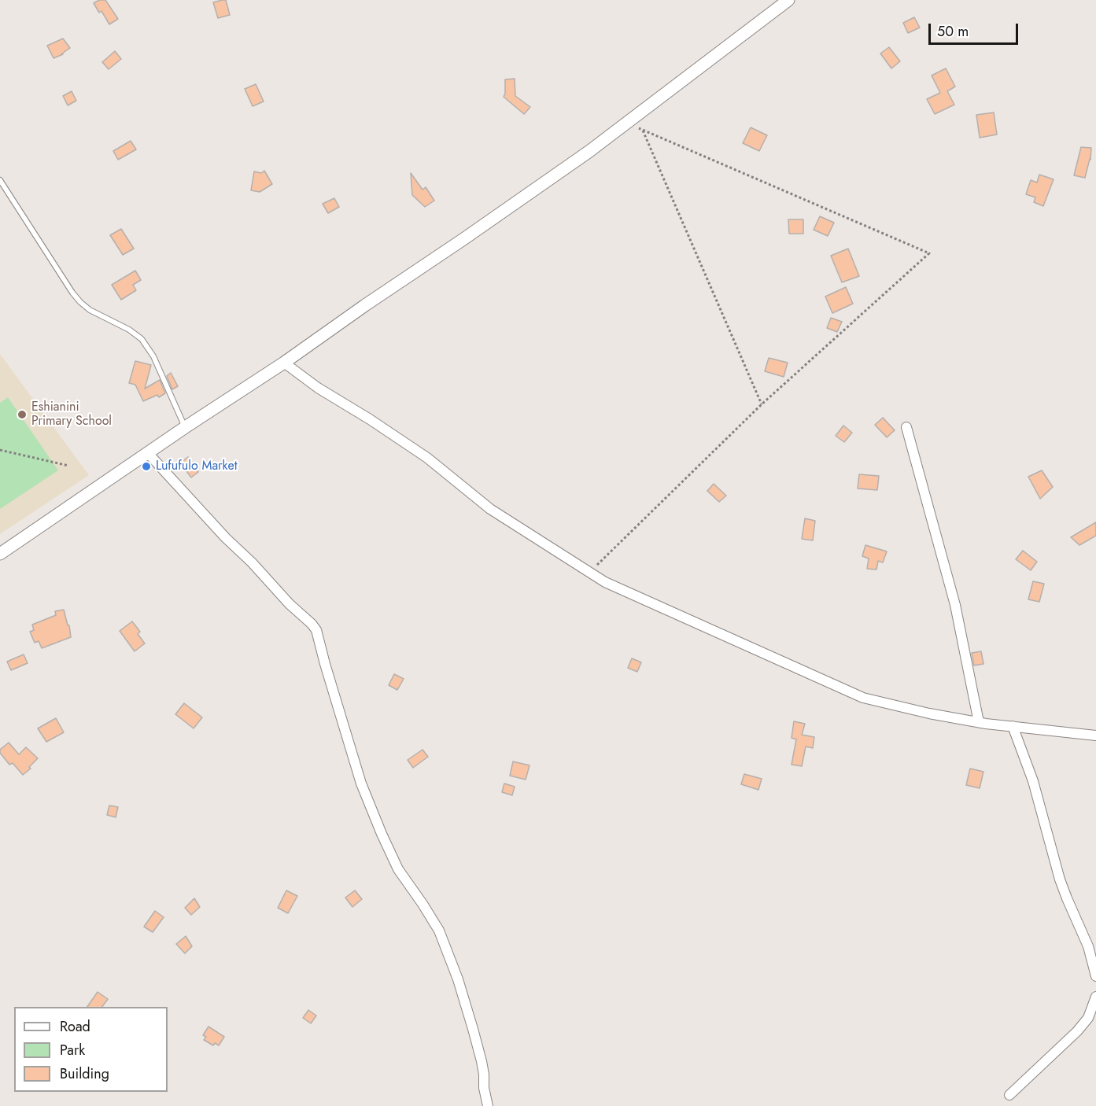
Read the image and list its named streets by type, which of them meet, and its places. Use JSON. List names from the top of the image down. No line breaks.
{"places":["Eshianini Primary School","Lufufulo Market"],"legend":["Road","Park","Building"],"scale_bar":"50 m"}
